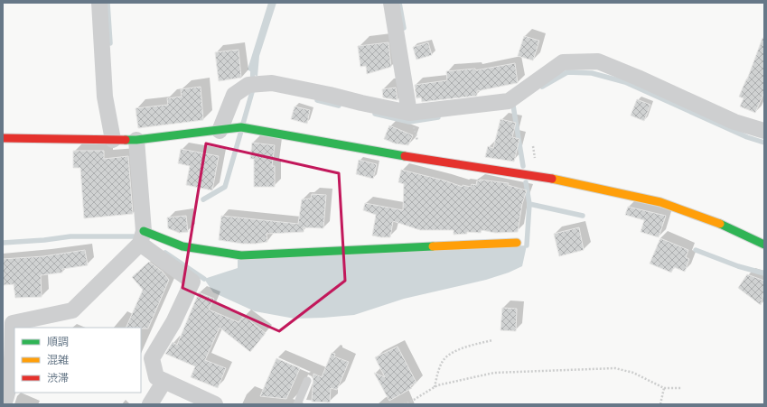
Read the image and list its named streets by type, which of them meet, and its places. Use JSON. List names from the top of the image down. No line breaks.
{"legend":["順調","混雑","渋滞"]}
